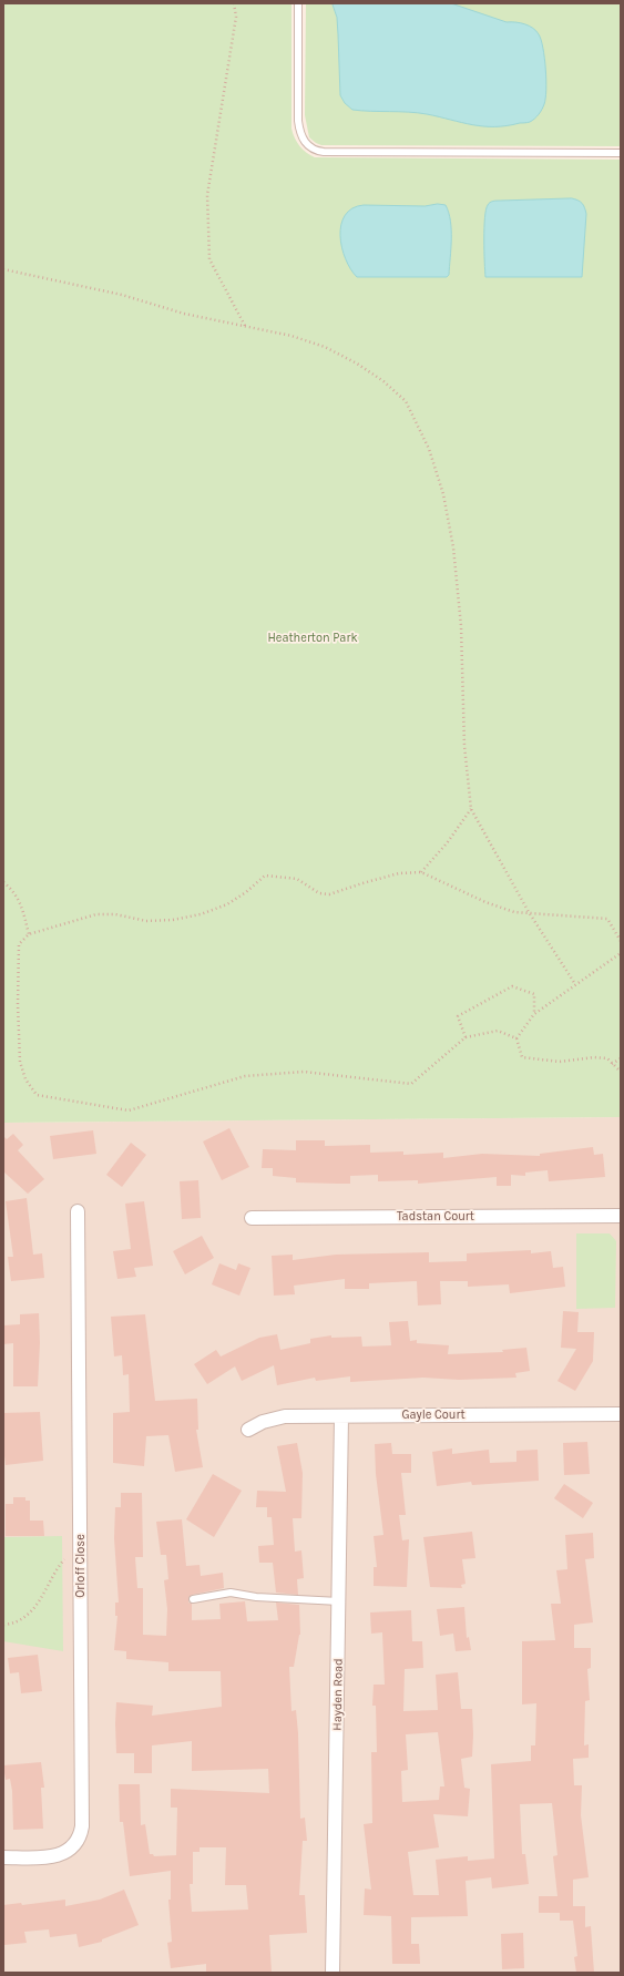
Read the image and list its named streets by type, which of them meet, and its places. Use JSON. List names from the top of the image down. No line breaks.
{"streets":{"street":["Tadstan Court","Gayle Court","Orloff Close","Hayden Road"]},"crossings":[["Gayle Court","Hayden Road"]],"parks":["Heatherton Park"]}
